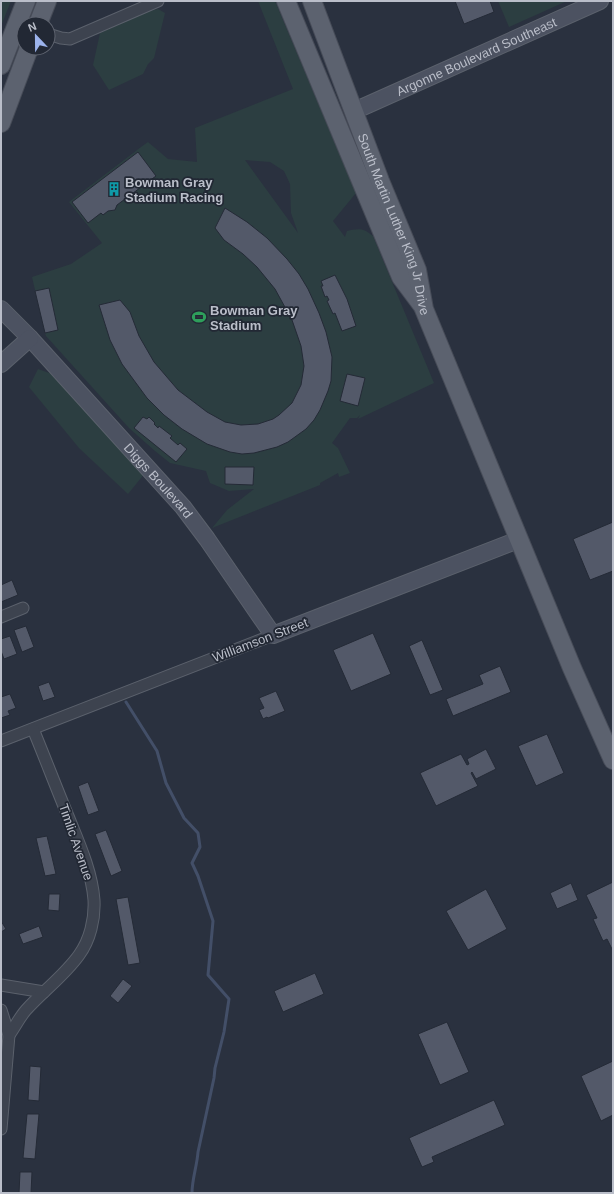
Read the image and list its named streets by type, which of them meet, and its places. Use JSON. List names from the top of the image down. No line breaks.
{"streets":{"main road":["South Martin Luther King Jr Drive"],"street":["Argonne Boulevard Southeast","Diggs Boulevard","Williamson Street","Timlic Avenue"]},"crossings":[["Argonne Boulevard Southeast","South Martin Luther King Jr Drive"],["Diggs Boulevard","Williamson Street"],["Williamson Street","Timlic Avenue"]],"places":{"building":["Bowman Gray Stadium Racing"],"sports":["Bowman Gray Stadium"]},"north":"top"}
